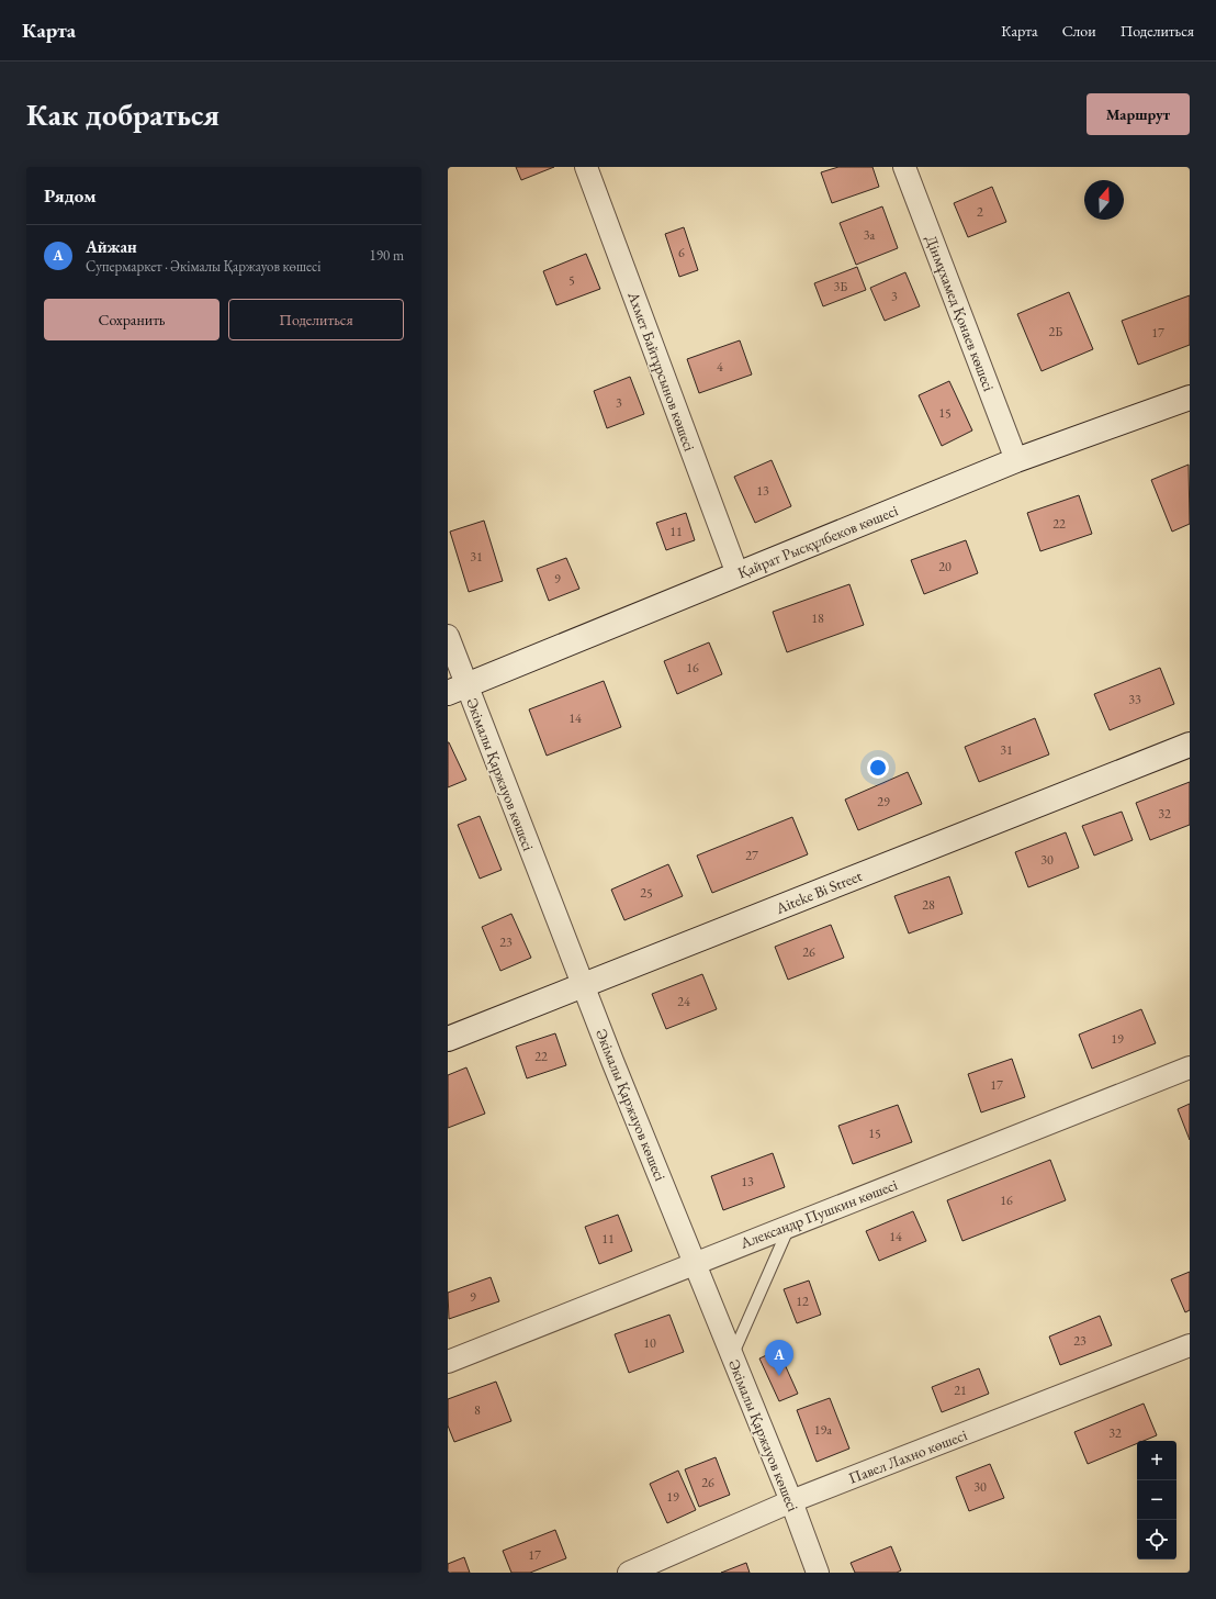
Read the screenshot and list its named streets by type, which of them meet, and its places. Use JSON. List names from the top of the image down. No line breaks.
{"streets":{"main road":["Қайрат Рысқұлбеков көшесі","Aiteke Bi Street"],"street":["Дінмұхамед Қонаев көшесі","Ахмет Байтұрсынов көшесі","Әкімалы Қаржауов көшесі","Александр Пушкин көшесі","Павел Лахно көшесі"]},"crossings":[["Дінмұхамед Қонаев көшесі","Қайрат Рысқұлбеков көшесі"],["Ахмет Байтұрсынов көшесі","Қайрат Рысқұлбеков көшесі"],["Қайрат Рысқұлбеков көшесі","Әкімалы Қаржауов көшесі"],["Әкімалы Қаржауов көшесі","Aiteke Bi Street"],["Әкімалы Қаржауов көшесі","Александр Пушкин көшесі"],["Әкімалы Қаржауов көшесі","Павел Лахно көшесі"]],"house_numbers":["2","3а","6","5","3Б","3","2Б","17","4","3","15","13","22","11","31","20","9","18","16","33","14","31","29","32","27","30","25","28","23","26","24","19","22","17","15","13","16","14","11","9","12","23","10","21","8","19а","32","26","30","19","17"],"north":"top","page":{"header":"Карта","nav":["Карта","Слои","Поделиться"],"buttons":["Маршрут",["Сохранить","Поделиться"]],"title":"Как добраться","heading":"Рядом","list":[{"mark":"A","name":"Айжан","note":"Супермаркет · Әкімалы Қаржауов көшесі","value":"190 m"}],"pins":"A","map_buttons":["+","−"]}}
